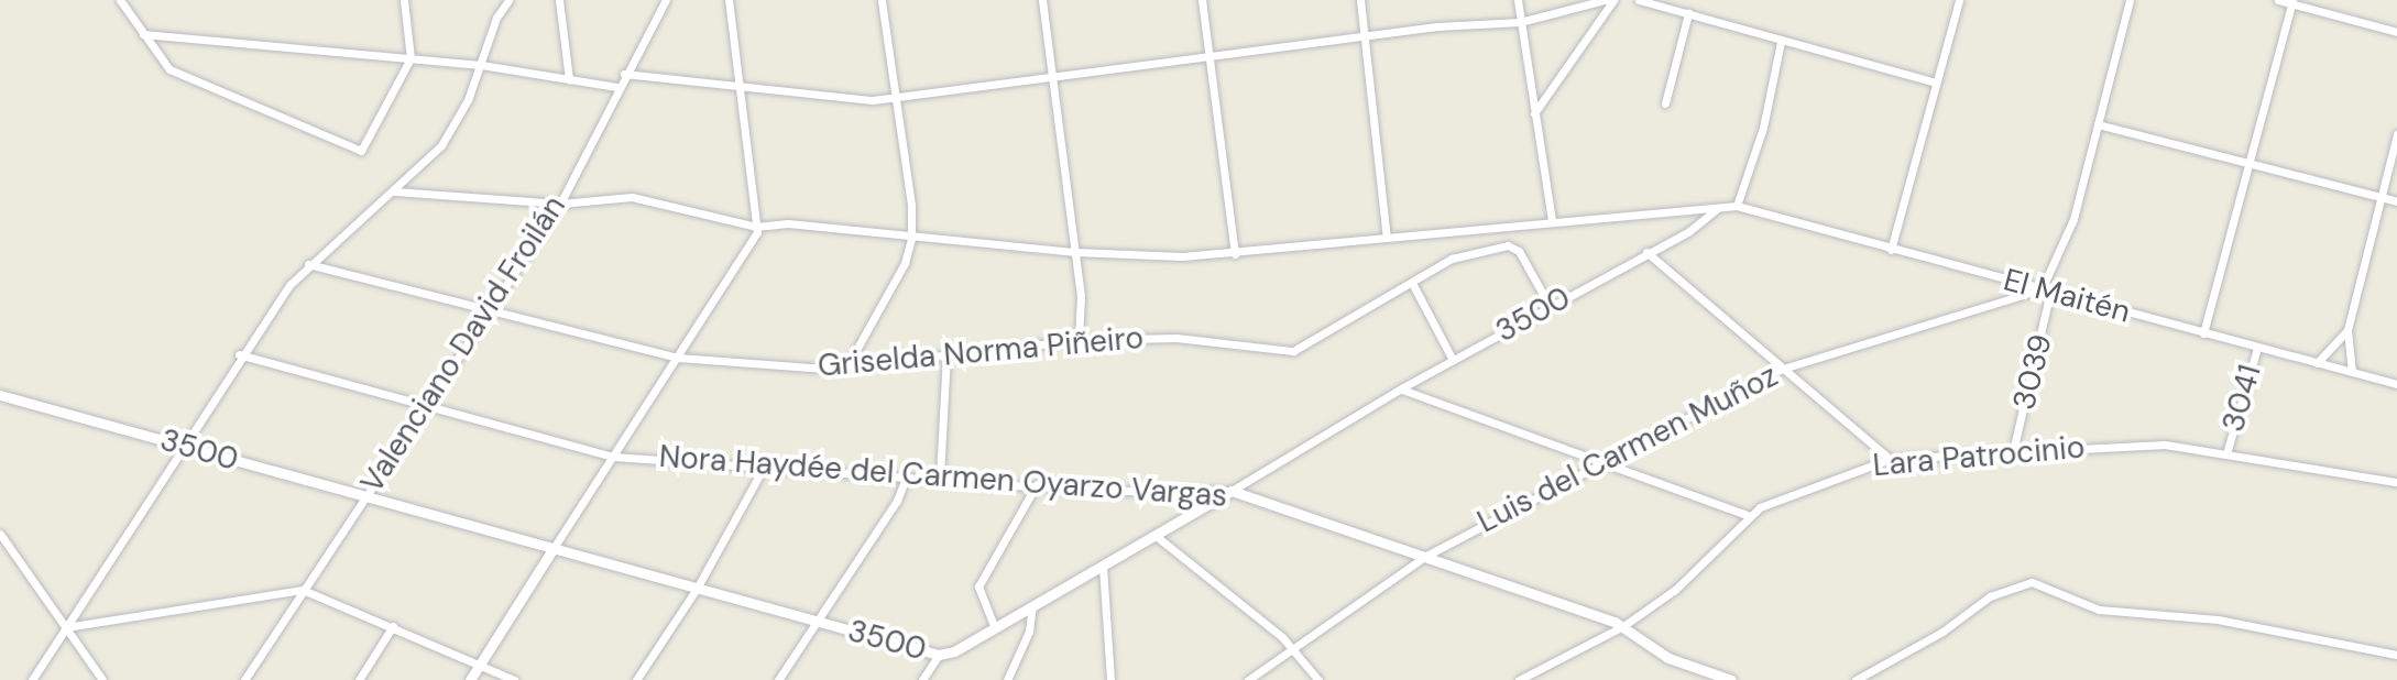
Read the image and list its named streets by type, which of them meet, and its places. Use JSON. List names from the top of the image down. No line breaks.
{"streets":{"street":["El Maitén","3500","Valenciano David Froilán","Griselda Norma Piñeiro","3039","3041","Luis del Carmen Muñoz","Lara Patrocinio","Nora Haydée del Carmen Oyarzo Vargas"]},"crossings":[["El Maitén","3500"],["El Maitén","3039"],["El Maitén","3041"],["El Maitén","Luis del Carmen Muñoz"],["3500","Valenciano David Froilán"],["3500","Griselda Norma Piñeiro"],["3500","Nora Haydée del Carmen Oyarzo Vargas"],["Valenciano David Froilán","Griselda Norma Piñeiro"],["Valenciano David Froilán","Nora Haydée del Carmen Oyarzo Vargas"],["3039","Luis del Carmen Muñoz"],["3039","Lara Patrocinio"],["3041","Lara Patrocinio"],["Luis del Carmen Muñoz","Nora Haydée del Carmen Oyarzo Vargas"],["Lara Patrocinio","Nora Haydée del Carmen Oyarzo Vargas"]]}
